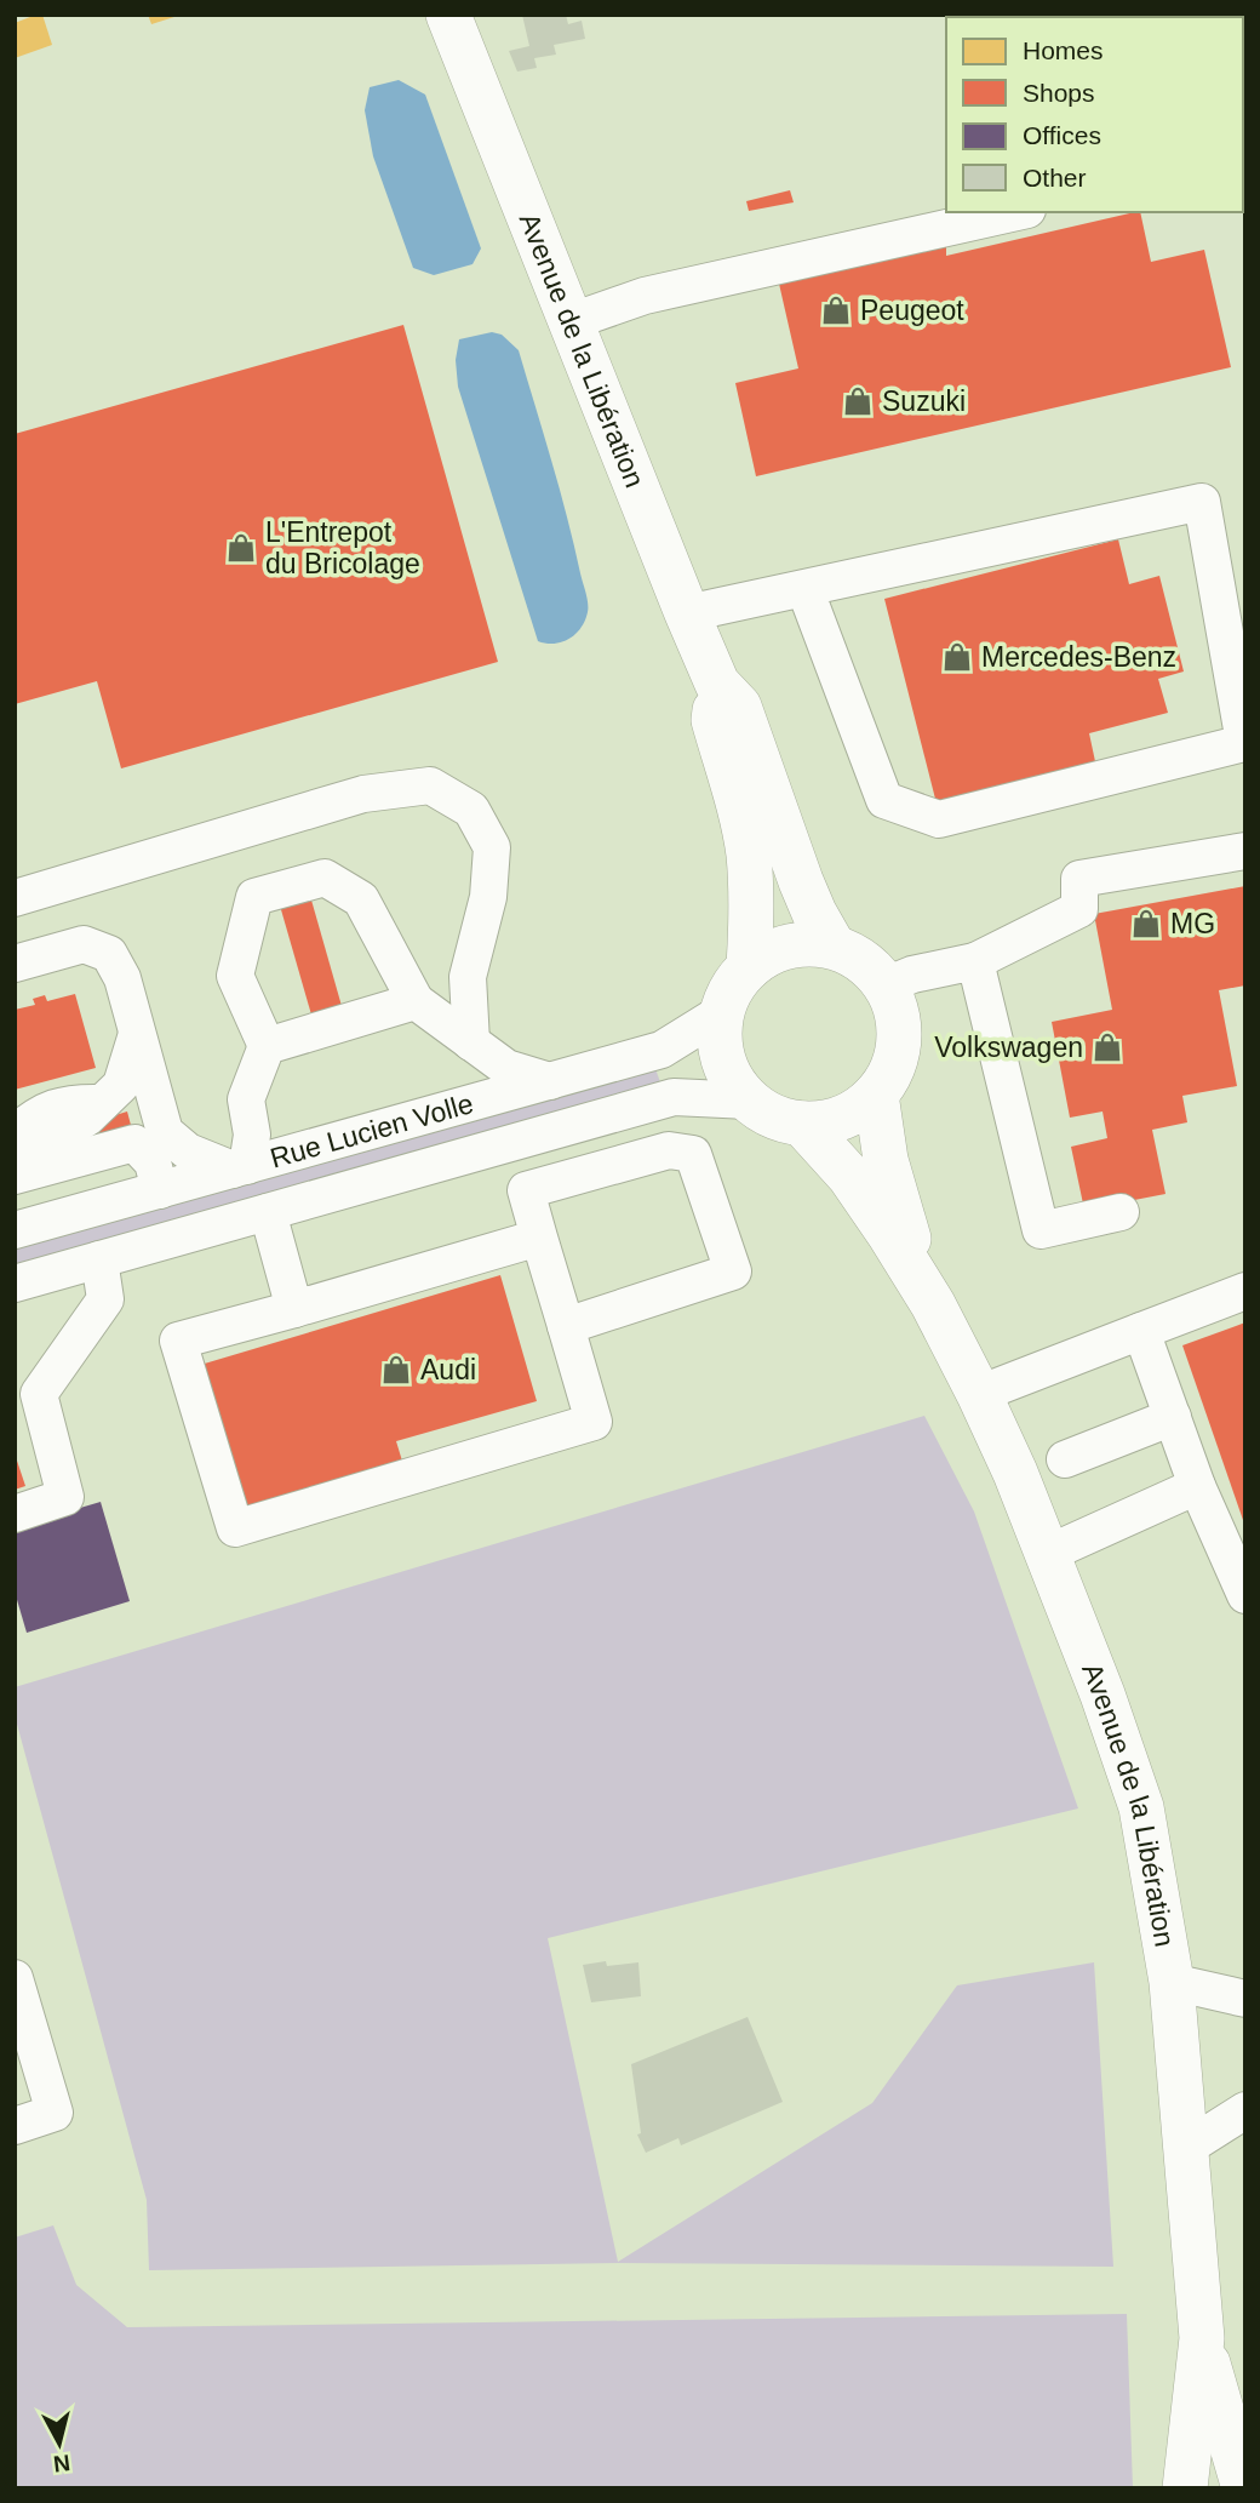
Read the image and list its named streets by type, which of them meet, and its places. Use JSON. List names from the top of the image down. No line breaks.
{"streets":{"main road":["Avenue de la Libération"],"street":["Rue Lucien Volle"]},"crossings":[["Avenue de la Libération","Rue Lucien Volle"]],"places":{"shop":["Peugeot","Suzuki","L'Entrepot du Bricolage","Mercedes-Benz","MG","Volkswagen","Audi"]},"legend":["Homes","Shops","Offices","Other"],"north":"bottom"}
